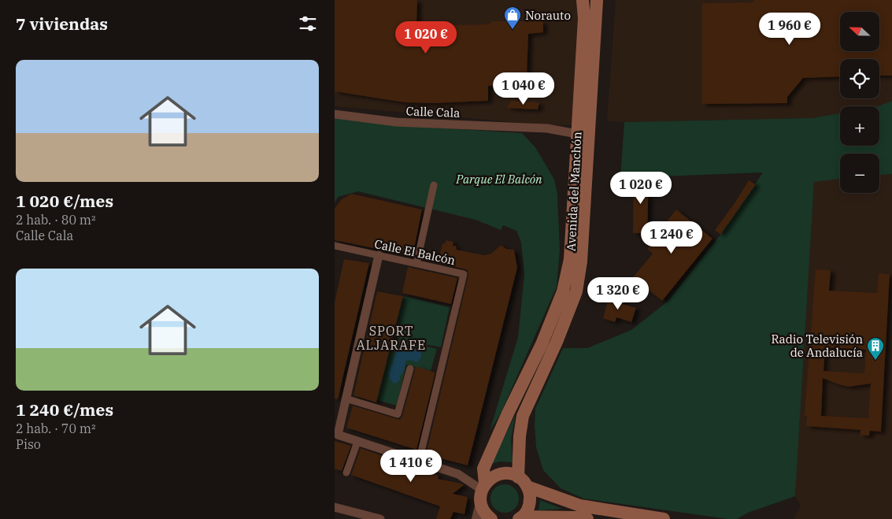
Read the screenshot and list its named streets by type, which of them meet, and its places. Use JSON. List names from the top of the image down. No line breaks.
{"streets":{"main road":["Avenida del Manchón"],"street":["Calle Cala","Calle El Balcón"]},"crossings":[["Calle Cala","Avenida del Manchón"]],"districts":["SPORT ALJARAFE"],"parks":["Parque El Balcón"],"places":{"shop":["Norauto"],"building":["Radio Televisión de Andalucía"]},"north":"left","page":{"heading":"7 viviendas","map_buttons":["+","−"],"price":["1 960 €","1 020 €","1 040 €","1 020 €","1 240 €","1 320 €","1 410 €"],"list":[{"name":"1 020 €/mes","note":"2 hab. · 80 m² · Calle Cala"},{"name":"1 240 €/mes","note":"2 hab. · 70 m² · Piso"}]}}
